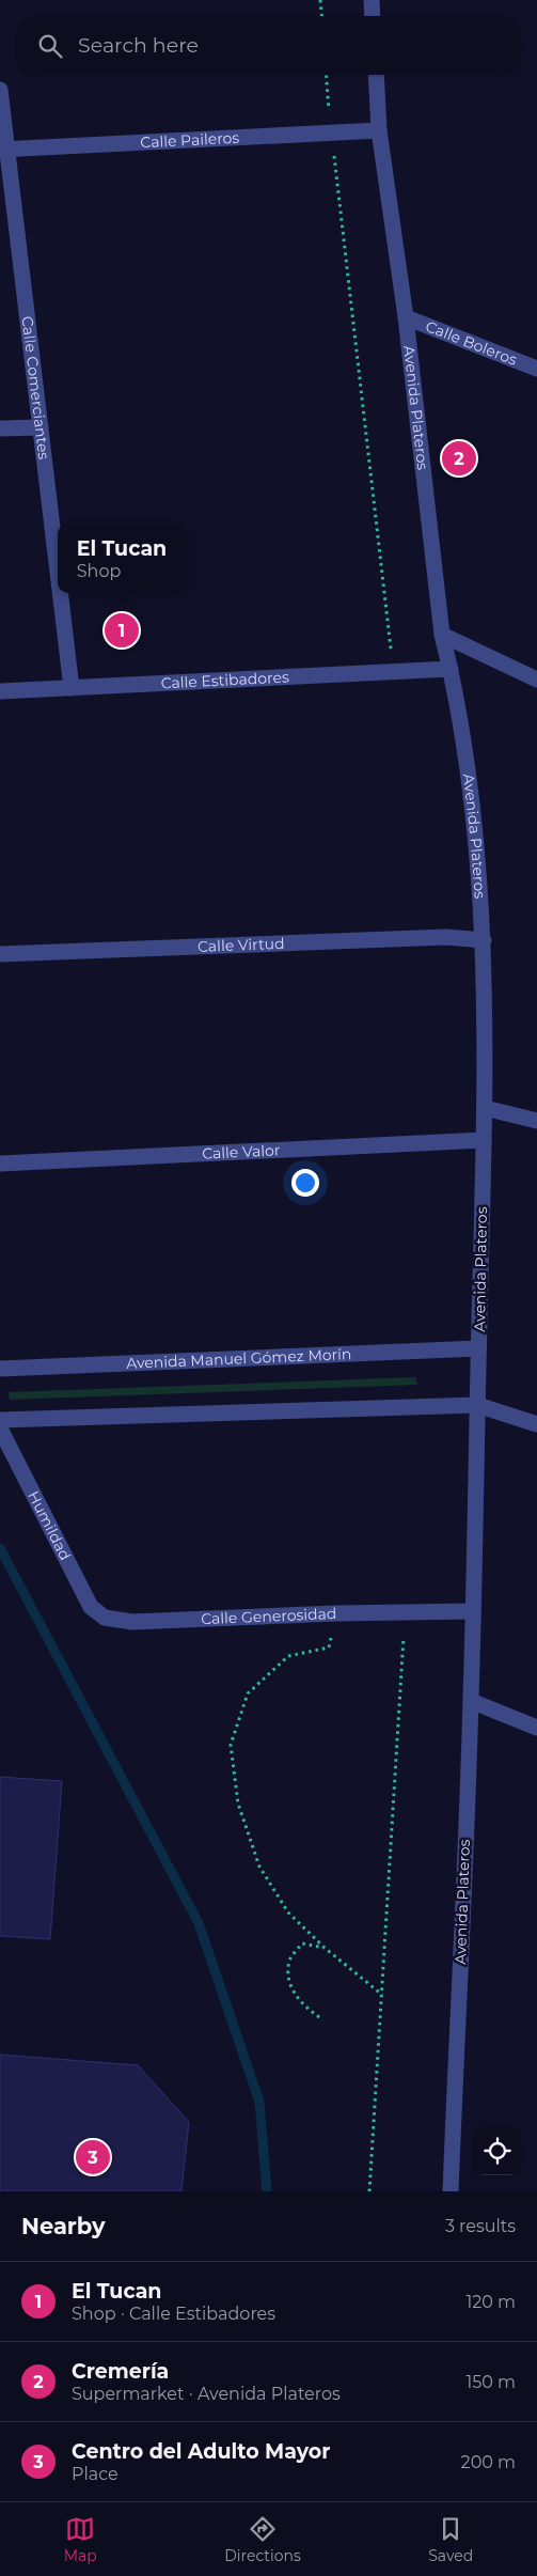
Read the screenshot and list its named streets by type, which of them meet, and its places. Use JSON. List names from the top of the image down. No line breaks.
{"streets":{"street":["Calle Paileros","Calle Boleros","Calle Comerciantes","Avenida Plateros","Calle Estibadores","Calle Virtud","Calle Valor","Avenida Manuel Gómez Morín","Humildad","Calle Generosidad"]},"crossings":[["Calle Paileros","Calle Comerciantes"],["Calle Paileros","Avenida Plateros"],["Calle Boleros","Avenida Plateros"],["Calle Comerciantes","Calle Estibadores"],["Avenida Plateros","Calle Estibadores"],["Avenida Plateros","Calle Virtud"],["Avenida Plateros","Calle Valor"],["Avenida Plateros","Avenida Manuel Gómez Morín"],["Avenida Plateros","Calle Generosidad"],["Humildad","Calle Generosidad"]],"page":{"search":"Search here","pins":["2","1","3"],"popup":["El Tucan","Shop"],"heading":["Nearby","3 results"],"list":[{"mark":"1","name":"El Tucan","note":"Shop · Calle Estibadores","value":"120 m"},{"mark":"2","name":"Cremería","note":"Supermarket · Avenida Plateros","value":"150 m"},{"mark":"3","name":"Centro del Adulto Mayor","note":"Place","value":"200 m"}],"nav":["Map","Directions","Saved"]}}
